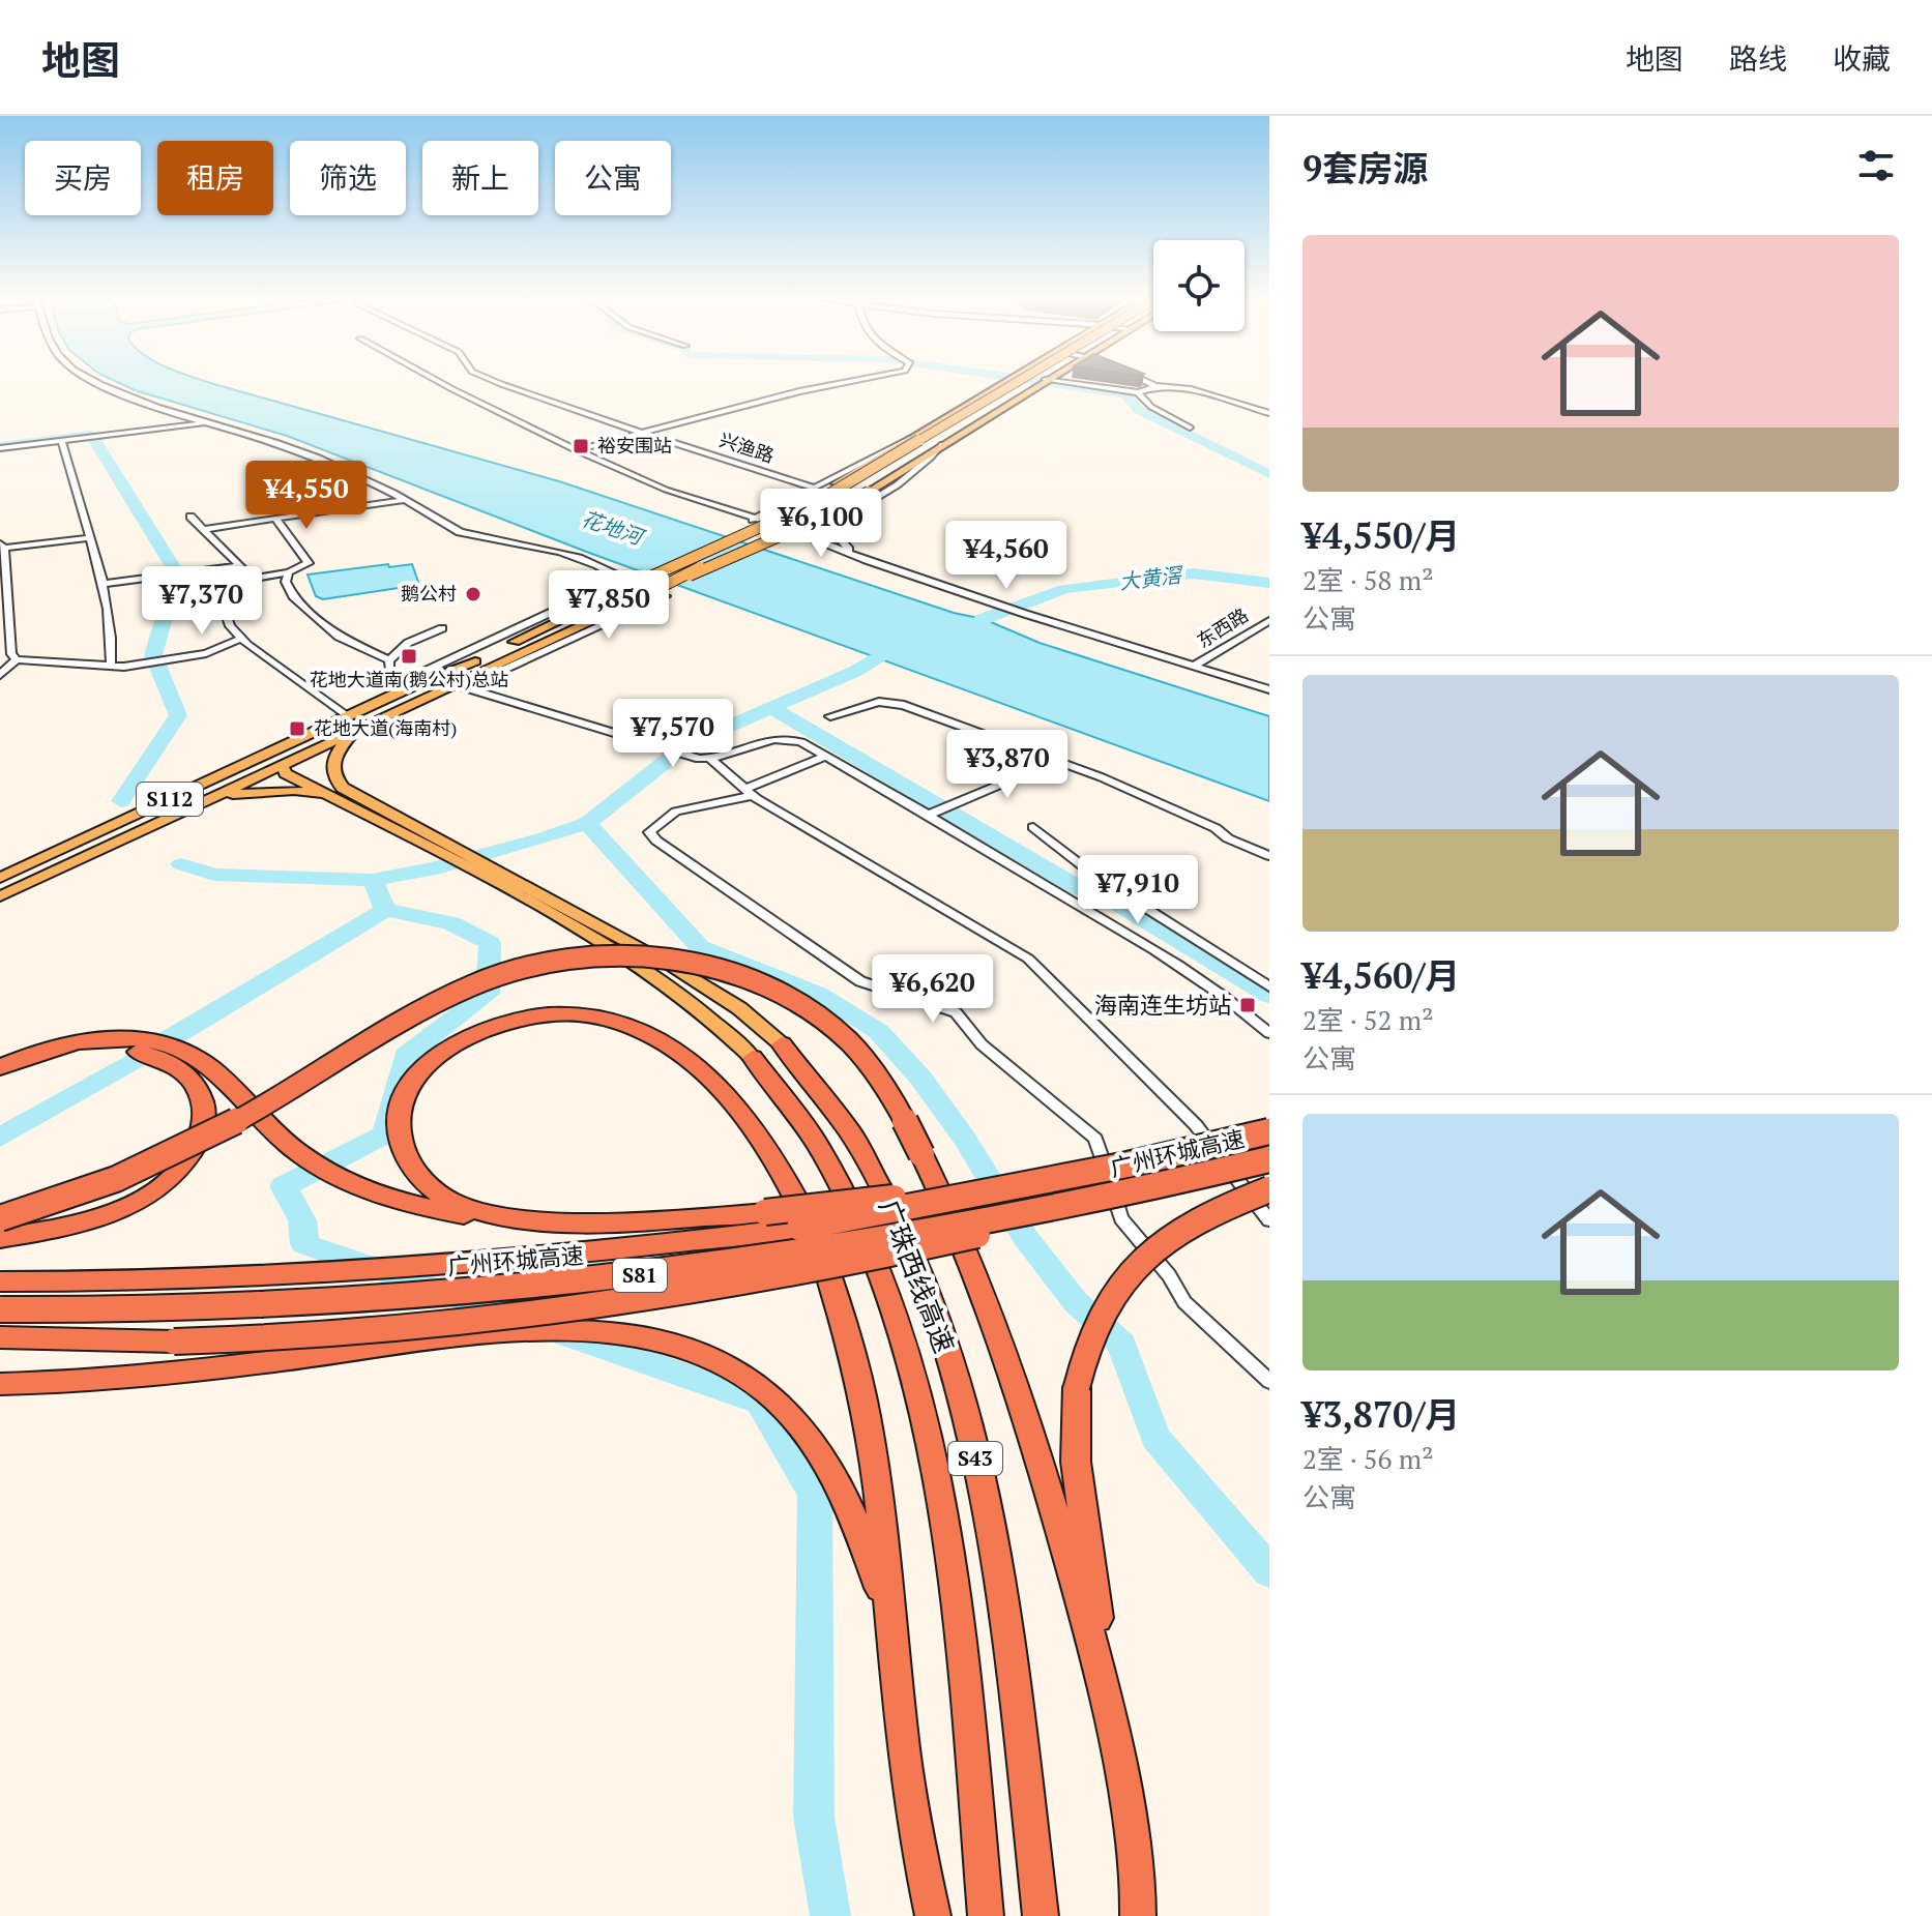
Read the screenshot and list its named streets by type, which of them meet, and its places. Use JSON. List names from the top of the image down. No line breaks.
{"streets":{"highway":["广州环城高速","S81","广珠西线高速","S43"],"main road":["S112"],"street":["兴渔路","东西路"]},"crossings":[["S112","广珠西线高速"],["S112","S43"],["广珠西线高速","S43"]],"water":["花地河","大黄滘"],"places":{"transit":["裕安围站","花地大道南(鹅公村)总站","花地大道(海南村)","海南连生坊站"],"other":["鹅公村"]},"page":{"header":"地图","nav":["地图","路线","收藏"],"heading":"9套房源","chip":["买房","租房","筛选","新上","公寓"],"list":[{"name":"¥4,550/月","note":"2室 · 58 m² · 公寓"},{"name":"¥4,560/月","note":"2室 · 52 m² · 公寓"},{"name":"¥3,870/月","note":"2室 · 56 m² · 公寓"}],"price":["¥4,550","¥6,100","¥4,560","¥7,370","¥7,850","¥7,570","¥3,870","¥7,910","¥6,620"]}}
